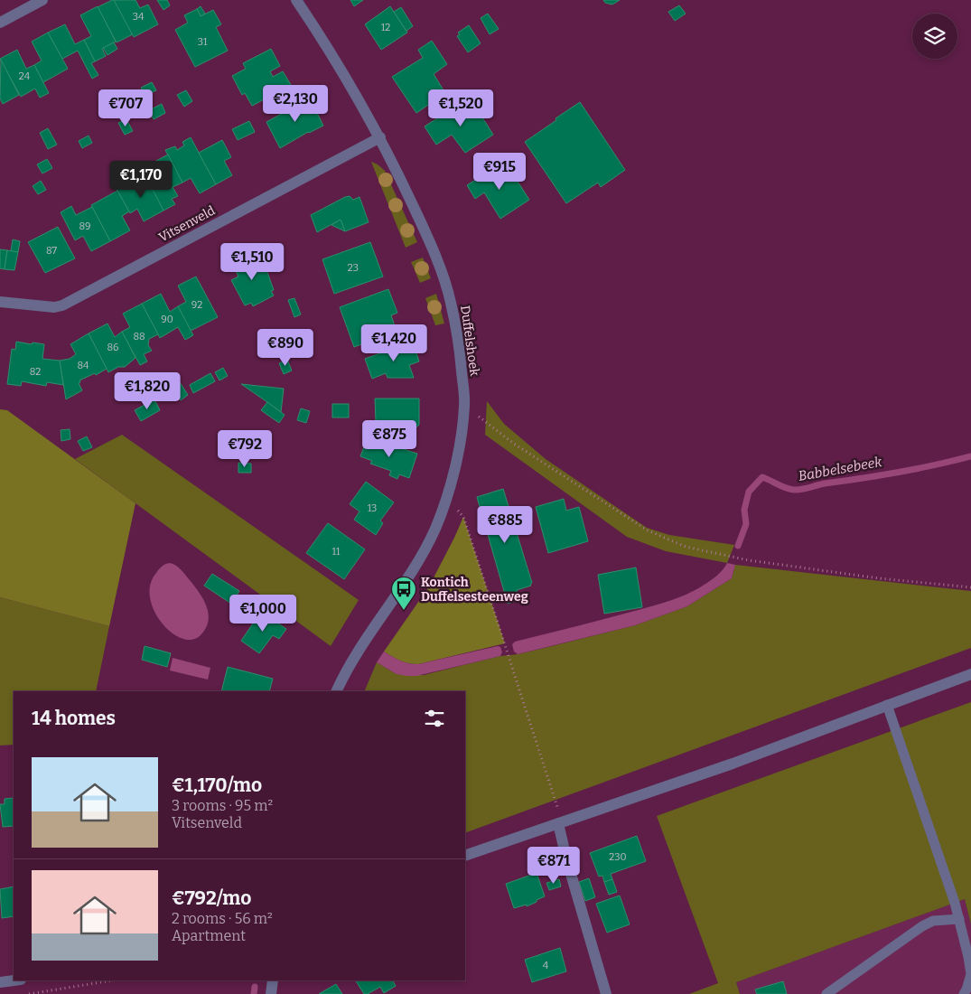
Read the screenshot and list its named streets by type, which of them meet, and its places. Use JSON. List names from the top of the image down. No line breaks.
{"streets":{"street":["Vitsenveld","Duffelshoek"]},"crossings":[["Vitsenveld","Duffelshoek"]],"water":["Babbelsebeek"],"places":{"bus stop":["Kontich Duffelsesteenweg"]},"house_numbers":["34","12","31","24","89","87","23","92","90","88","86","84","82","13","11","230","4"],"page":{"price":["€2,130","€707","€1,520","€915","€1,170","€1,510","€1,420","€890","€1,820","€875","€792","€885","€1,000","€871"],"heading":"14 homes","list":[{"name":"€1,170/mo","note":"3 rooms · 95 m² · Vitsenveld"},{"name":"€792/mo","note":"2 rooms · 56 m² · Apartment"}]}}
